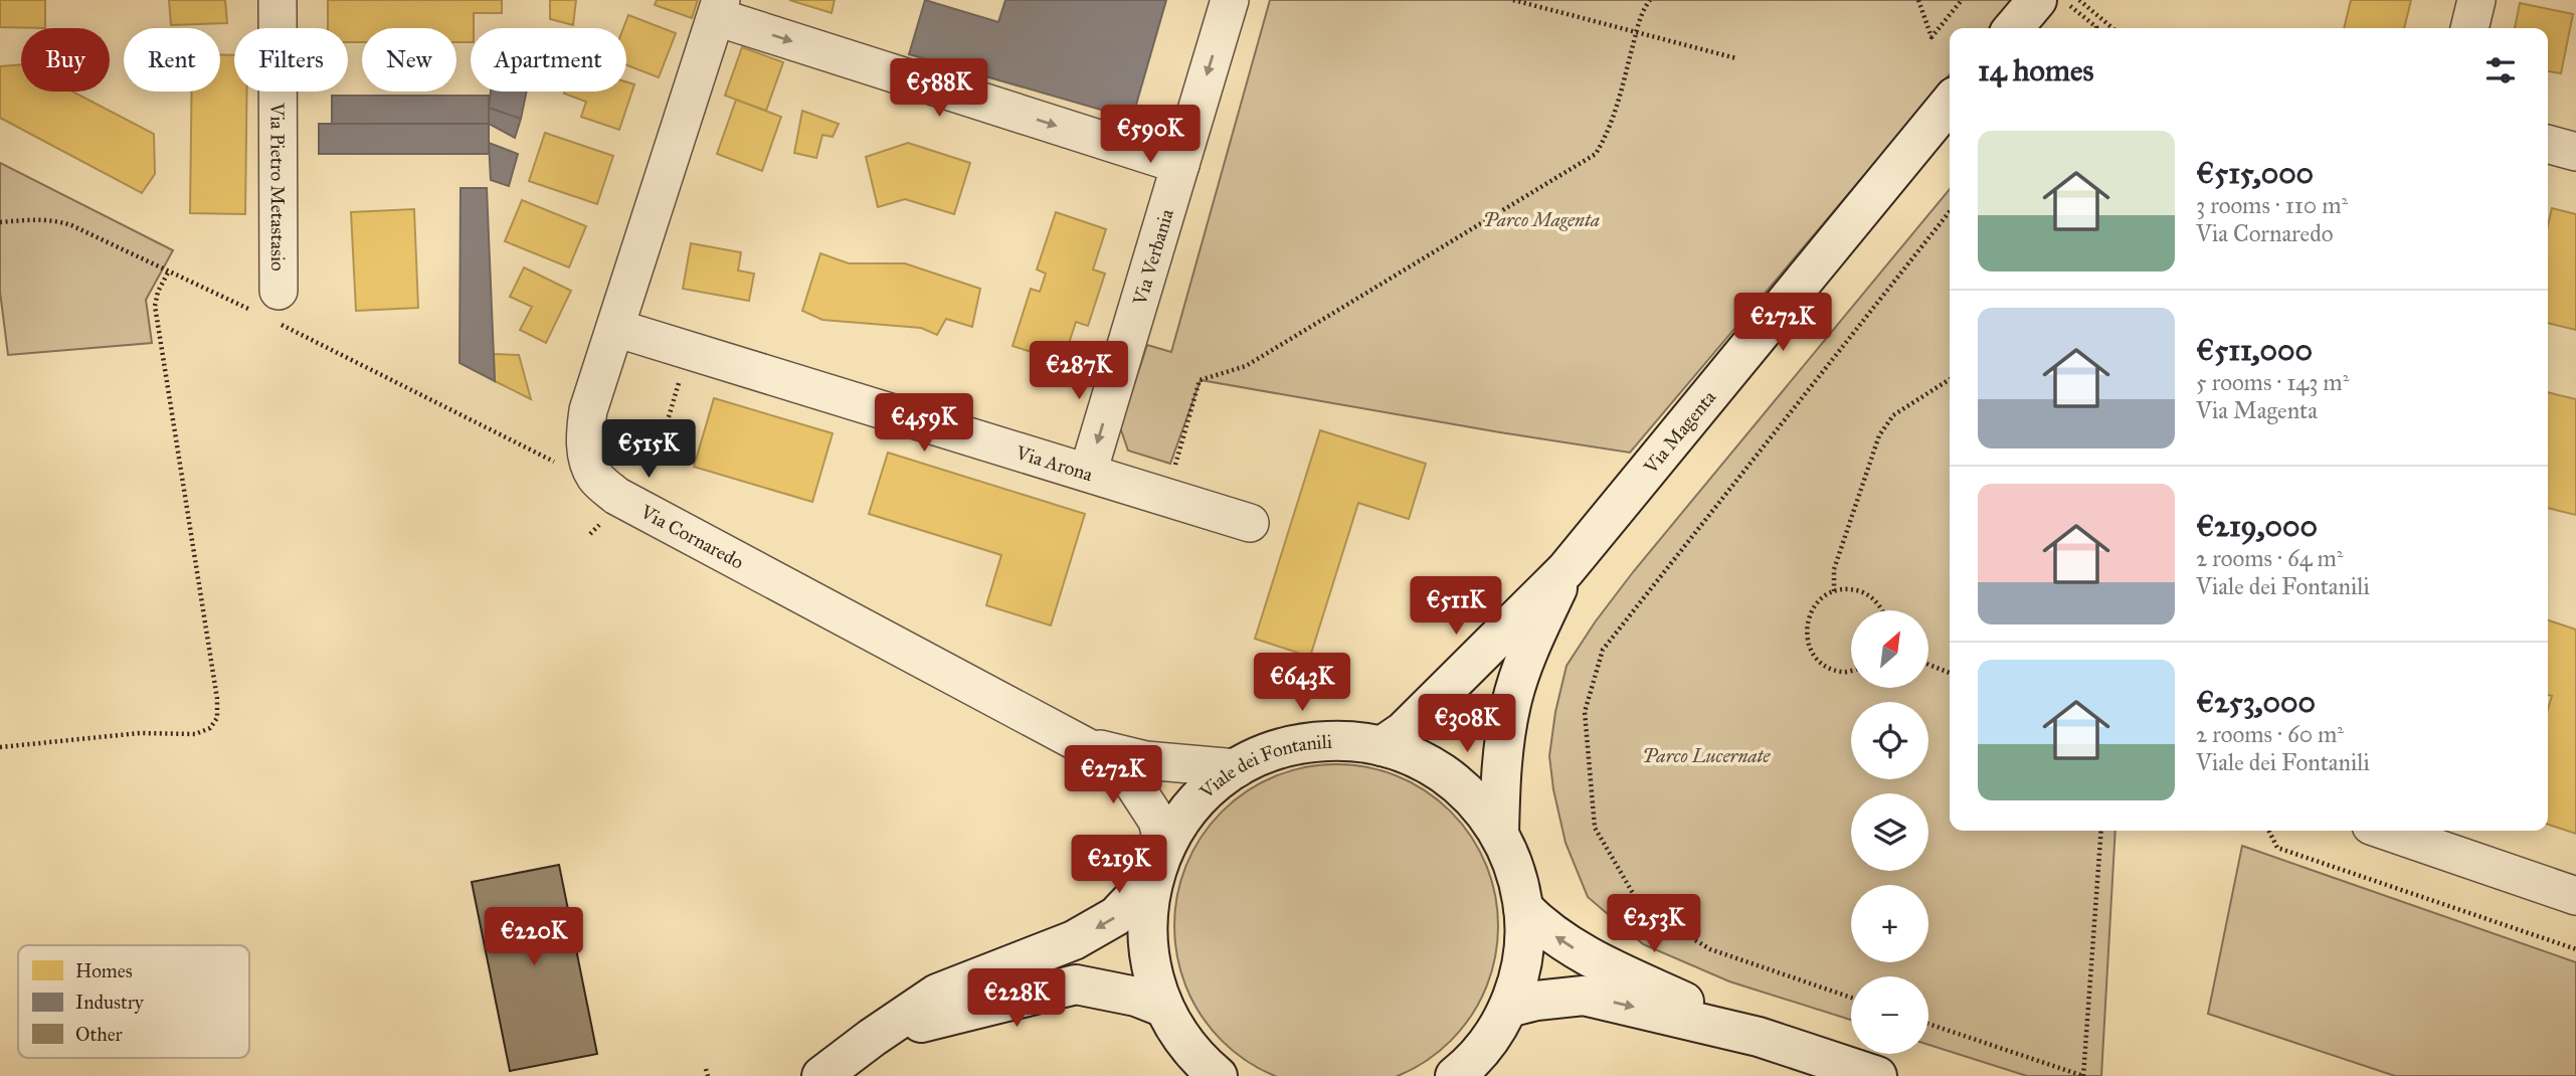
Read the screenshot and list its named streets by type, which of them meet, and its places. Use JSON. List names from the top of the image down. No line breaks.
{"streets":{"street":["Via Pietro Metastasio","Via Verbania","Via Magenta","Via Arona","Via Cornaredo","Viale dei Fontanili"]},"crossings":[["Via Verbania","Via Arona"],["Via Magenta","Viale dei Fontanili"],["Via Arona","Via Cornaredo"],["Via Cornaredo","Viale dei Fontanili"]],"one_way":["Via Verbania"],"parks":["Parco Magenta","Parco Lucernate"],"legend":["Homes","Industry","Other"],"north":"top right","page":{"chip":["Buy","Rent","Filters","New","Apartment"],"heading":"14 homes","price":["€588K","€590K","€272K","€287K","€459K","€515K","€511K","€643K","€308K","€272K","€219K","€253K","€220K","€228K"],"list":[{"name":"€515,000","note":"3 rooms · 110 m² · Via Cornaredo"},{"name":"€511,000","note":"5 rooms · 143 m² · Via Magenta"},{"name":"€219,000","note":"2 rooms · 64 m² · Viale dei Fontanili"},{"name":"€253,000","note":"2 rooms · 60 m² · Viale dei Fontanili"}],"map_buttons":["+","−"]}}
